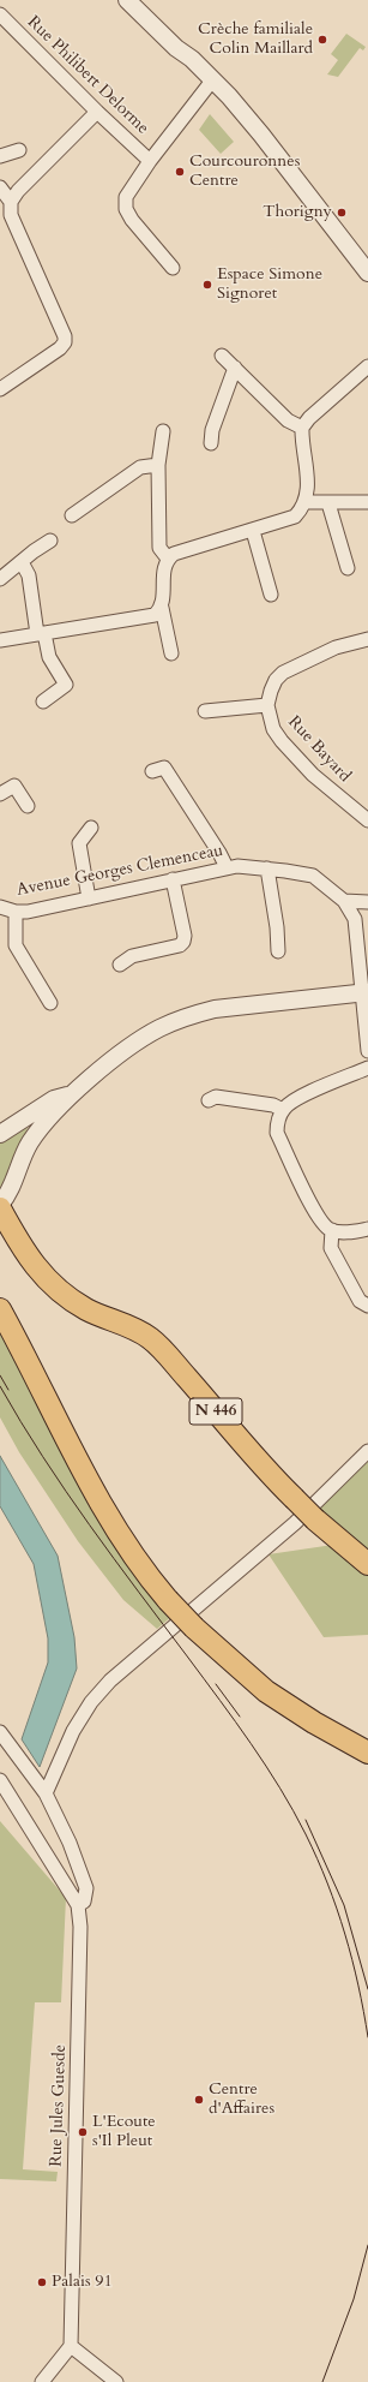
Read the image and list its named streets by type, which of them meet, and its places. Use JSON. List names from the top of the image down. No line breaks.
{"streets":{"highway":["N 446"],"street":["Rue Philibert Delorme","Rue Bayard","Avenue Georges Clemenceau","Rue Jules Guesde"]},"places":["Crèche familiale Colin Maillard","Courcouronnes Centre","Thorigny","Espace Simone Signoret","Centre d'Affaires","L'Ecoute s'Il Pleut","Palais 91"]}
